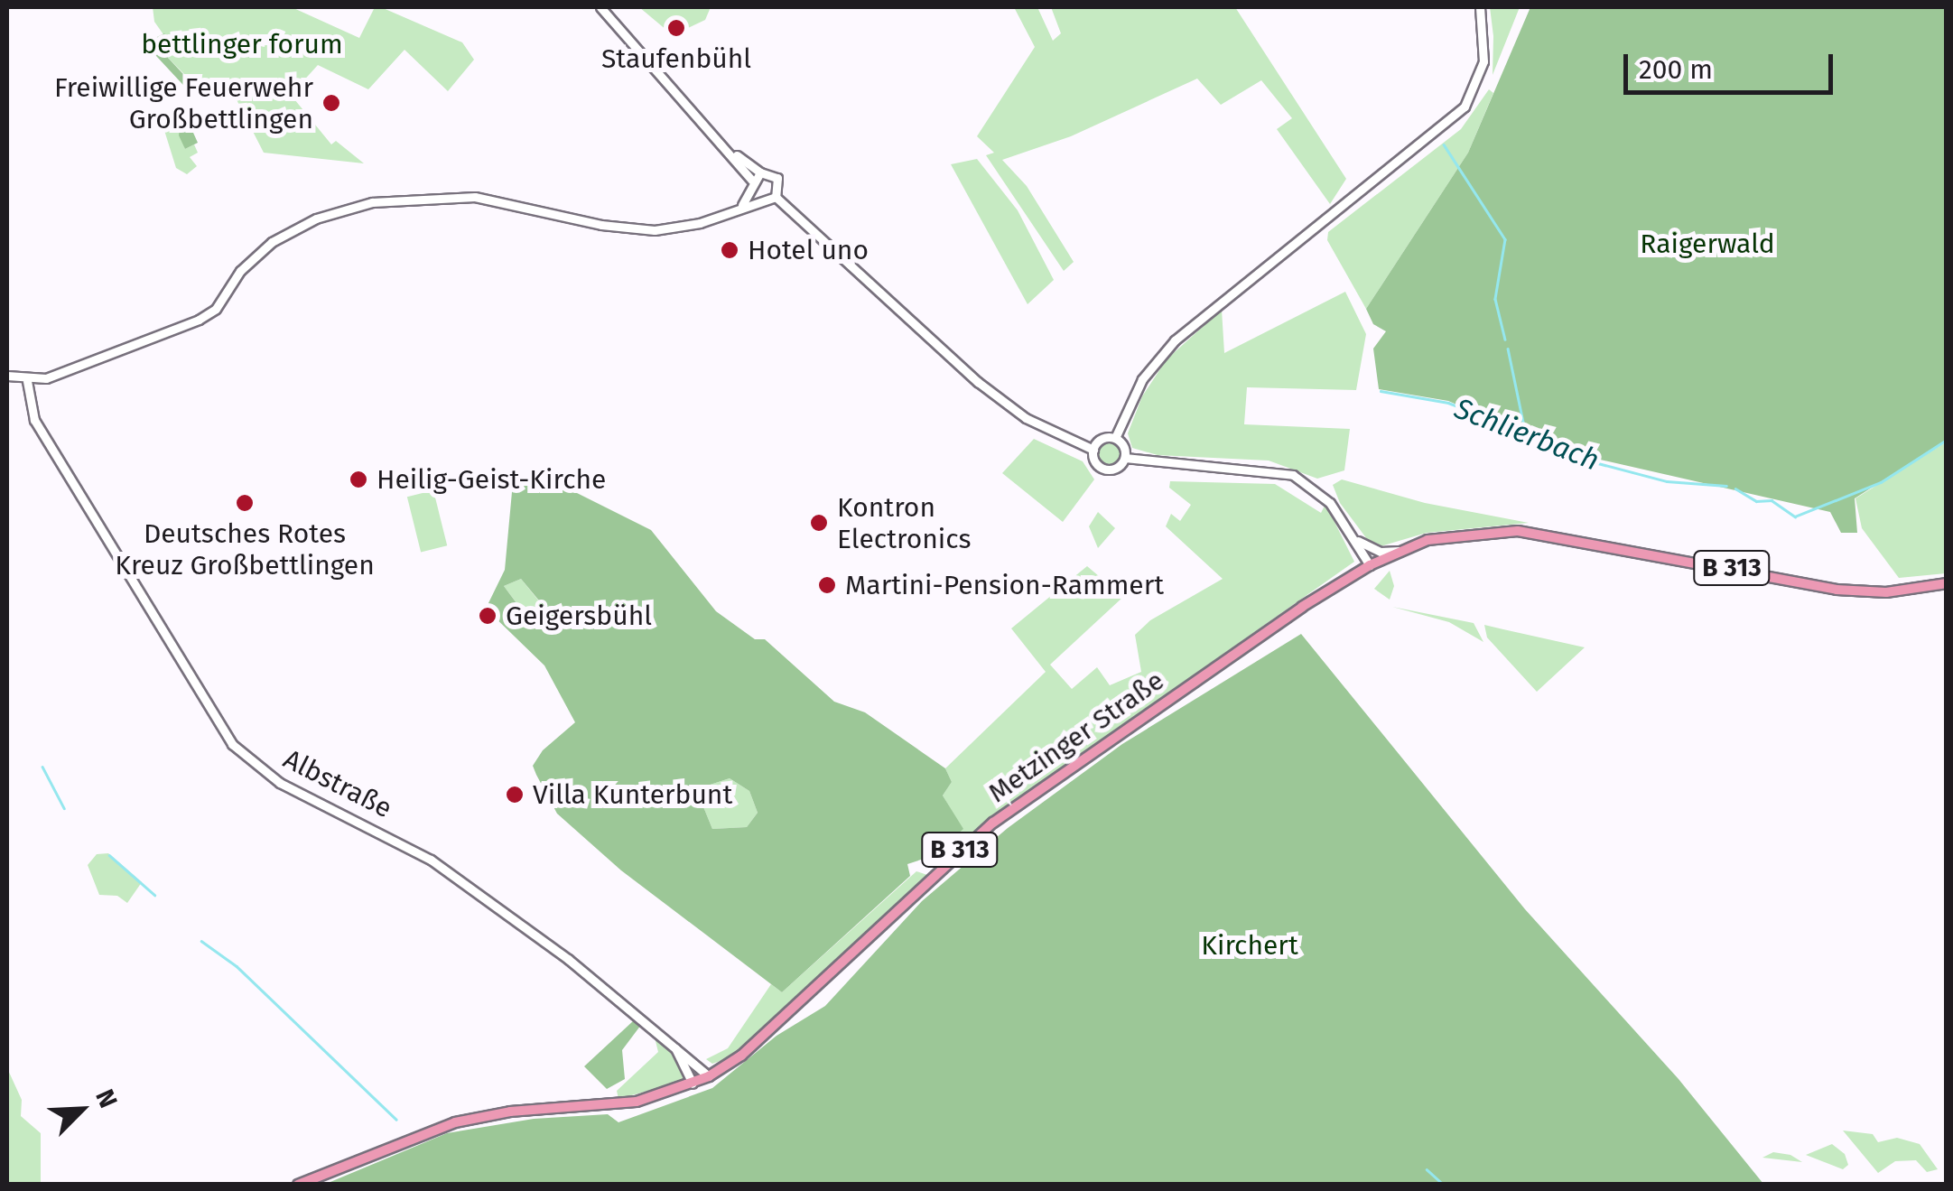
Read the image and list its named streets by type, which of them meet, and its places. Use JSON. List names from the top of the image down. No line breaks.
{"streets":{"main road":["B 313","Metzinger Straße"],"street":["Albstraße"]},"crossings":[["Metzinger Straße","Albstraße"]],"water":["Schlierbach"],"parks":["bettlinger forum","Raigerwald","Kirchert"],"places":["Staufenbühl","Freiwillige Feuerwehr Großbettlingen","Hotel uno","Heilig-Geist-Kirche","Deutsches Rotes Kreuz Großbettlingen","Kontron Electronics","Martini-Pension-Rammert","Geigersbühl","Villa Kunterbunt"],"scale_bar":"200 m","north":"top right"}
